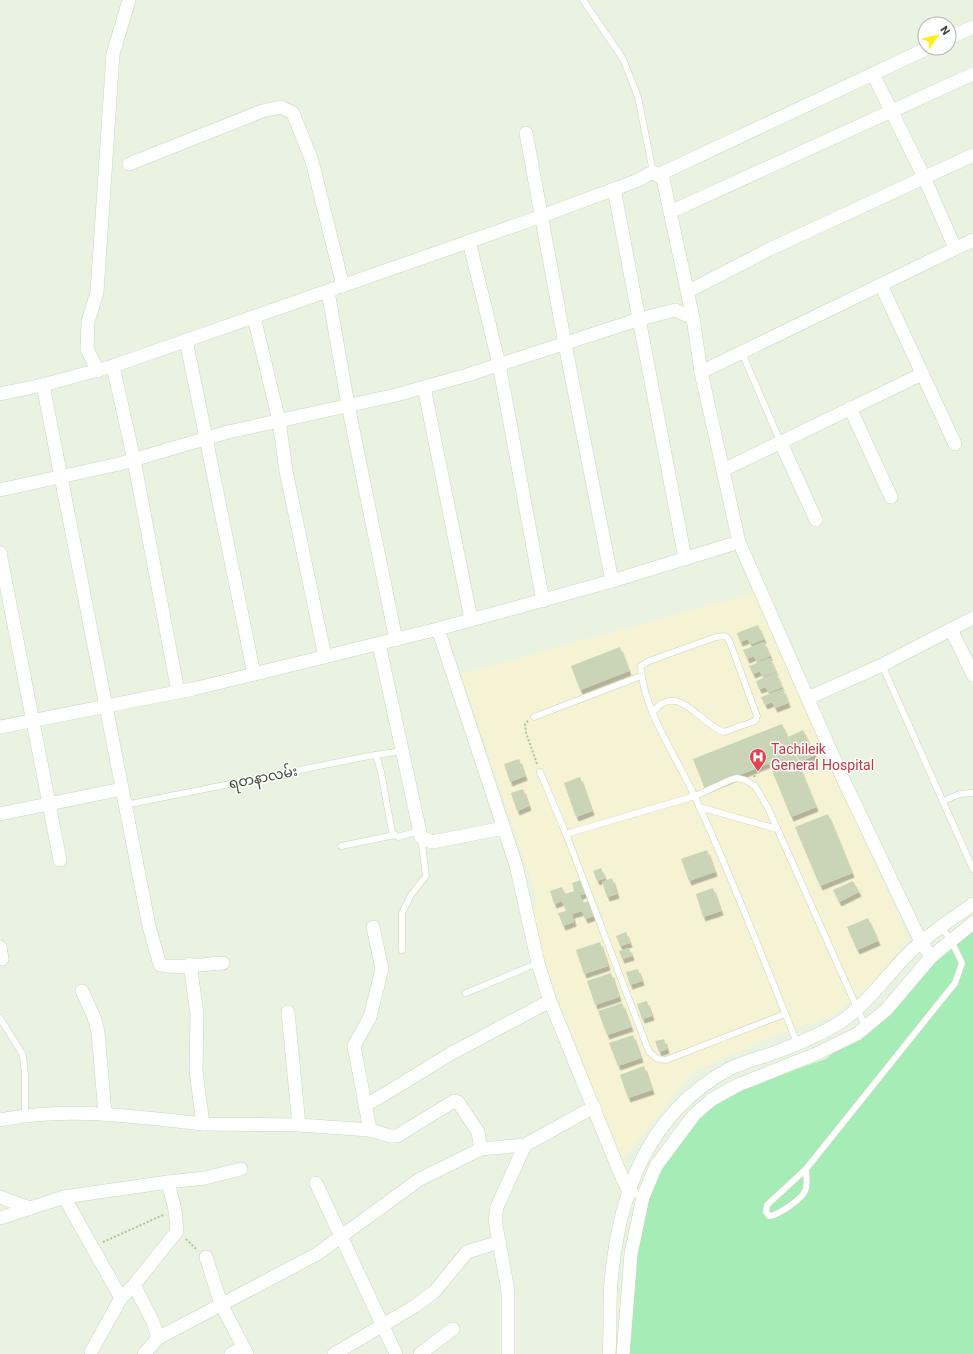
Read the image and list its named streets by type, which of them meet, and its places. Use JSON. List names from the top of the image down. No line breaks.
{"streets":{"lane":["ရတနာလမ်း"]},"places":{"hospital":["Tachileik General Hospital"]},"north":"top right"}
